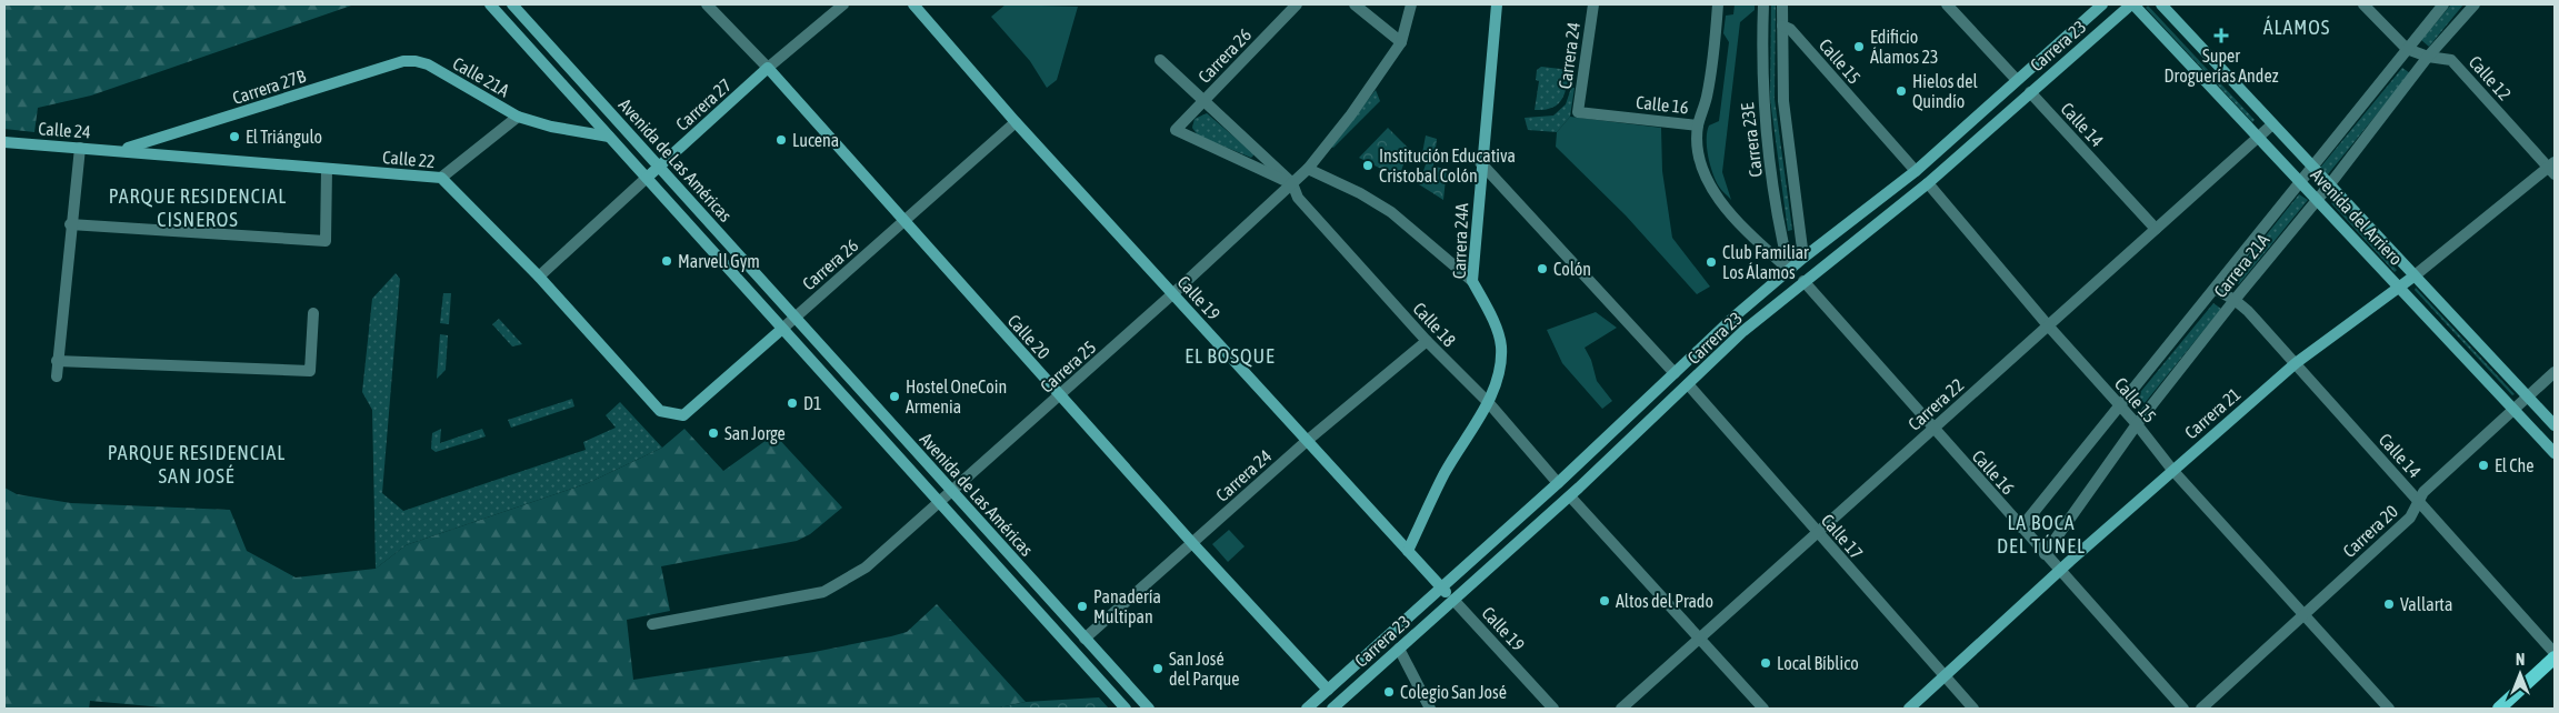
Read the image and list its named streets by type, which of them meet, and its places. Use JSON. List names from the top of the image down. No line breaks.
{"streets":{"street":["Carrera 23","Carrera 26","Carrera 24","Calle 15","Calle 21A","Calle 12","Carrera 27B","Carrera 27","Calle 16","Calle 14","Calle 24","Carrera 23E","Calle 22","Avenida de Las Américas","Avenida del Arriero","Carrera 24A","Carrera 21A","Calle 19","Calle 18","Calle 20","Carrera 25","Carrera 22","Carrera 21","Carrera 20","Calle 17"]},"crossings":[["Carrera 23","Calle 15"],["Carrera 23","Calle 16"],["Carrera 23","Calle 14"],["Carrera 23","Carrera 23E"],["Carrera 23","Avenida del Arriero"],["Carrera 23","Calle 19"],["Carrera 23","Calle 18"],["Carrera 23","Calle 20"],["Carrera 23","Calle 17"],["Carrera 26","Calle 22"],["Carrera 26","Avenida de Las Américas"],["Carrera 26","Calle 19"],["Carrera 26","Calle 18"],["Carrera 26","Calle 20"],["Carrera 26","Carrera 25"],["Carrera 24","Calle 16"],["Carrera 24","Avenida de Las Américas"],["Carrera 24","Calle 19"],["Carrera 24","Calle 18"],["Carrera 24","Calle 20"],["Calle 15","Carrera 23E"],["Calle 15","Carrera 21A"],["Calle 15","Carrera 22"],["Calle 15","Carrera 21"],["Calle 15","Carrera 20"],["Calle 21A","Carrera 27B"],["Calle 21A","Avenida de Las Américas"],["Calle 12","Carrera 21A"],["Calle 12","Carrera 21"],["Carrera 27B","Calle 24"],["Carrera 27B","Calle 22"],["Carrera 27","Calle 22"],["Carrera 27","Avenida de Las Américas"],["Carrera 27","Calle 20"],["Calle 16","Carrera 23E"],["Calle 16","Carrera 21A"],["Calle 16","Carrera 22"],["Calle 16","Carrera 21"],["Calle 14","Carrera 21A"],["Calle 14","Carrera 22"],["Calle 14","Carrera 21"],["Calle 14","Carrera 20"],["Calle 24","Calle 22"],["Avenida de Las Américas","Carrera 25"],["Avenida del Arriero","Carrera 21A"],["Avenida del Arriero","Carrera 22"],["Avenida del Arriero","Carrera 21"],["Avenida del Arriero","Carrera 20"],["Carrera 24A","Calle 19"],["Carrera 24A","Calle 18"],["Calle 19","Carrera 25"],["Calle 18","Carrera 25"],["Calle 20","Carrera 25"],["Carrera 22","Calle 17"],["Carrera 21","Calle 17"]],"districts":["ÁLAMOS","PARQUE RESIDENCIAL CISNEROS","EL BOSQUE","PARQUE RESIDENCIAL SAN JOSÉ","LA BOCA DEL TÚNEL"],"places":{"health":["Super Droguerías Andez"],"other":["Edificio Álamos 23","Hielos del Quindío","El Triángulo","Lucena","Institución Educativa Cristobal Colón","Marvell Gym","Club Familiar Los Álamos","Colón","Hostel OneCoin Armenia","D1","San Jorge","El Che","Altos del Prado","Vallarta","Panadería Multipan","Local Bíblico","San José del Parque","Colegio San José"]},"north":"top"}
